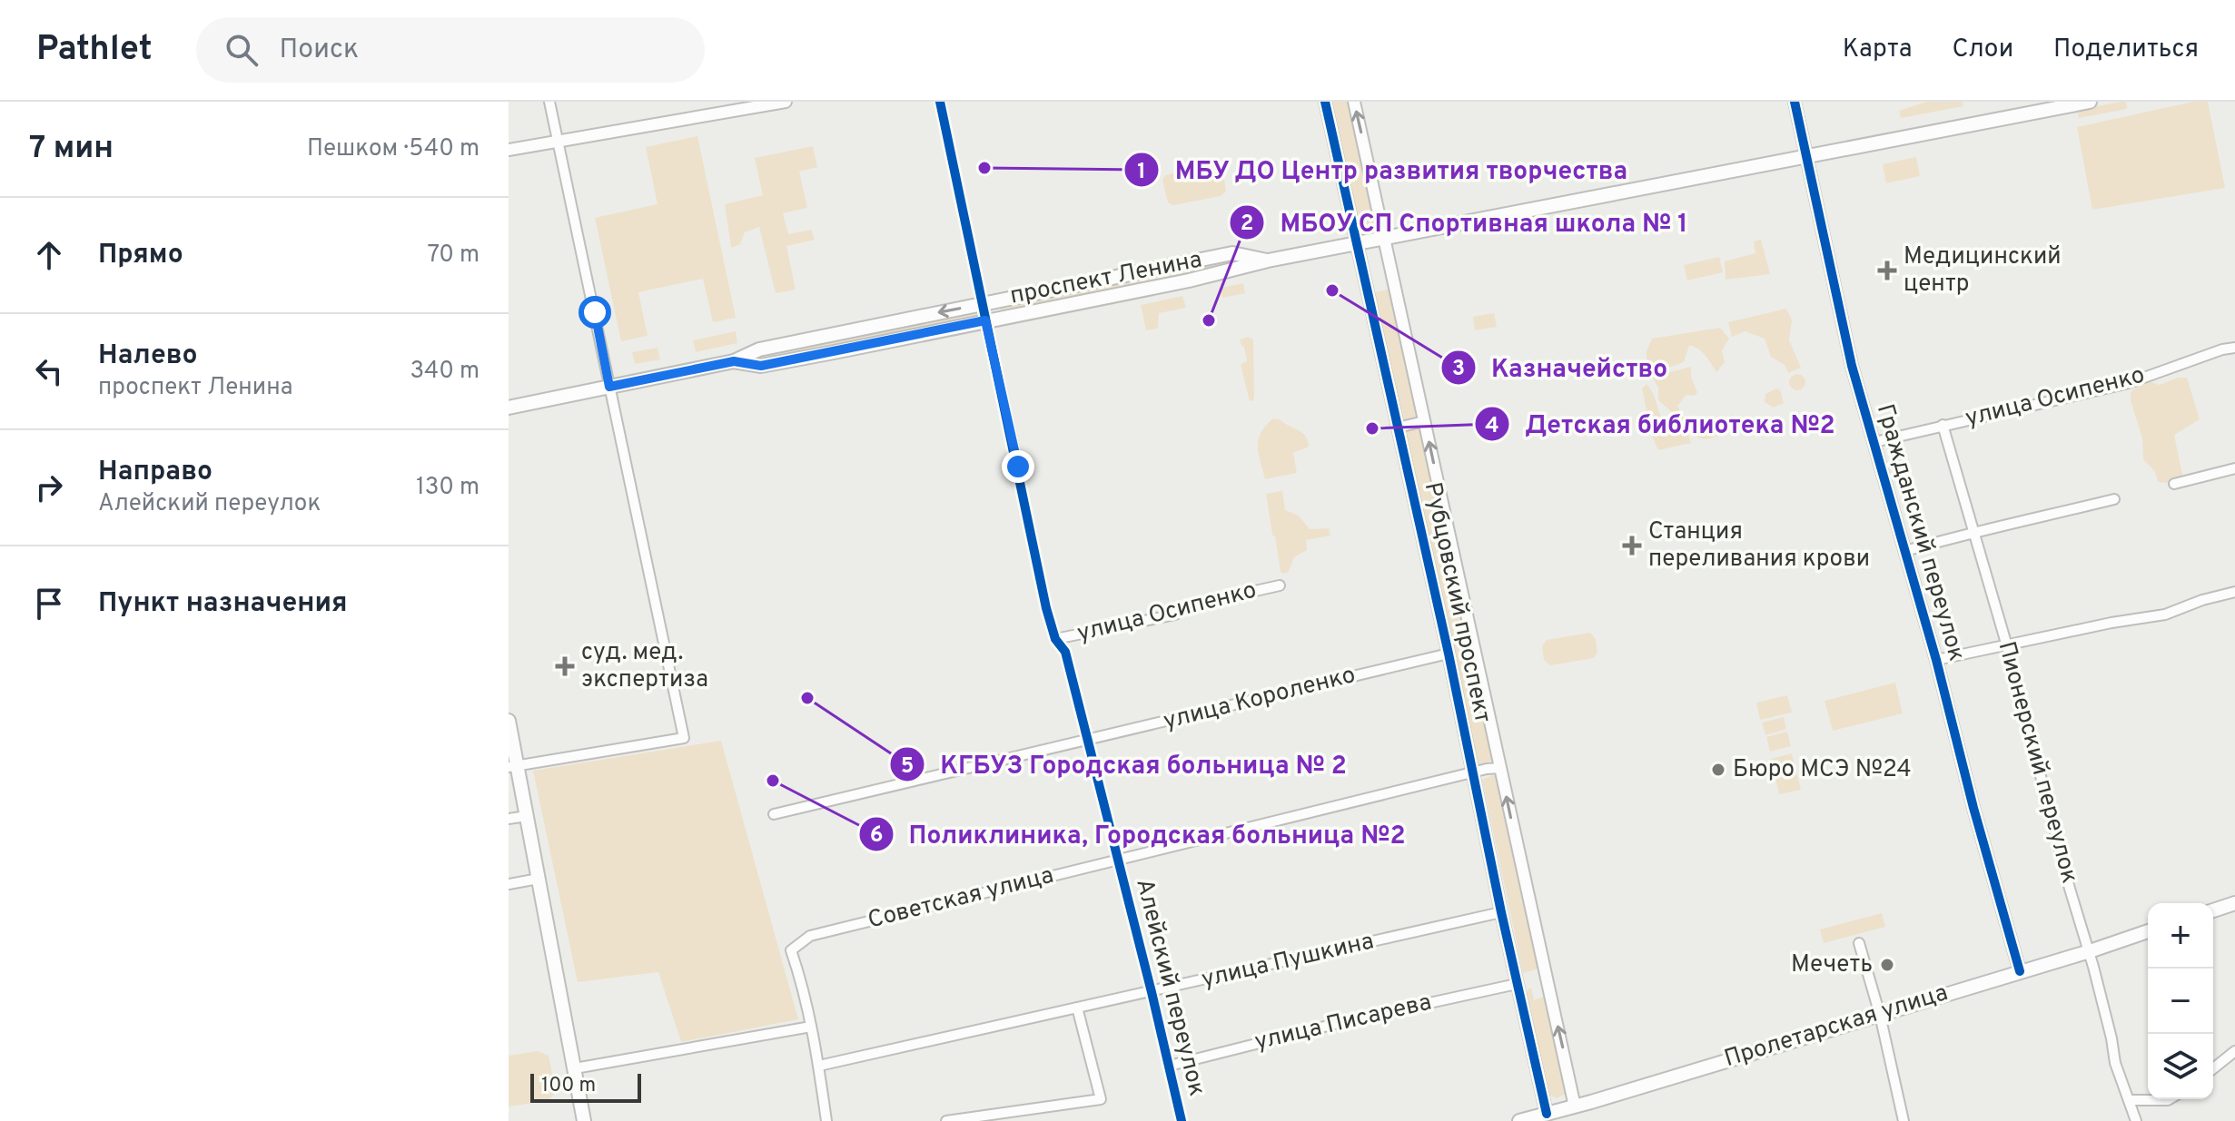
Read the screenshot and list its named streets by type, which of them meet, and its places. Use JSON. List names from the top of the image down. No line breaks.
{"streets":{"main road":["проспект Ленина","Пролетарская улица"],"street":["улица Осипенко","Гражданский переулок","Рубцовский проспект","улица Короленко","Пионерский переулок","Советская улица","улица Пушкина","Алейский переулок","улица Писарева"]},"crossings":[["проспект Ленина","Гражданский переулок"],["проспект Ленина","Рубцовский проспект"],["проспект Ленина","Алейский переулок"],["улица Осипенко","Гражданский переулок"],["улица Осипенко","Пионерский переулок"],["улица Осипенко","Алейский переулок"],["Гражданский переулок","Пролетарская улица"],["Рубцовский проспект","улица Короленко"],["Рубцовский проспект","Советская улица"],["Рубцовский проспект","улица Пушкина"],["Рубцовский проспект","улица Писарева"],["Рубцовский проспект","Пролетарская улица"],["улица Короленко","Алейский переулок"],["Пионерский переулок","Пролетарская улица"],["Советская улица","Алейский переулок"],["улица Пушкина","Алейский переулок"],["Алейский переулок","улица Писарева"]],"places":{"other":["МБУ ДО Центр развития творчества","Казначейство","МБОУ СП Спортивная школа № 1","Детская библиотека №2","КГБУЗ Городская больница № 2","Бюро МСЭ №24","Поликлиника, Городская больница №2","Мечеть"],"health":["Медицинский центр","Станция переливания крови","суд. мед. экспертиза"]},"scale_bar":"100 m","page":{"header":"Pathlet","search":"Поиск","nav":["Карта","Слои","Поделиться"],"heading":["7 мин","Пешком · 540 m"],"list":[["Прямо","70 m"],["Налево","проспект Ленина","340 m"],["Направо","Алейский переулок","130 m"],"Пункт назначения"],"map_buttons":["+","−"],"scale":"100 m"}}
